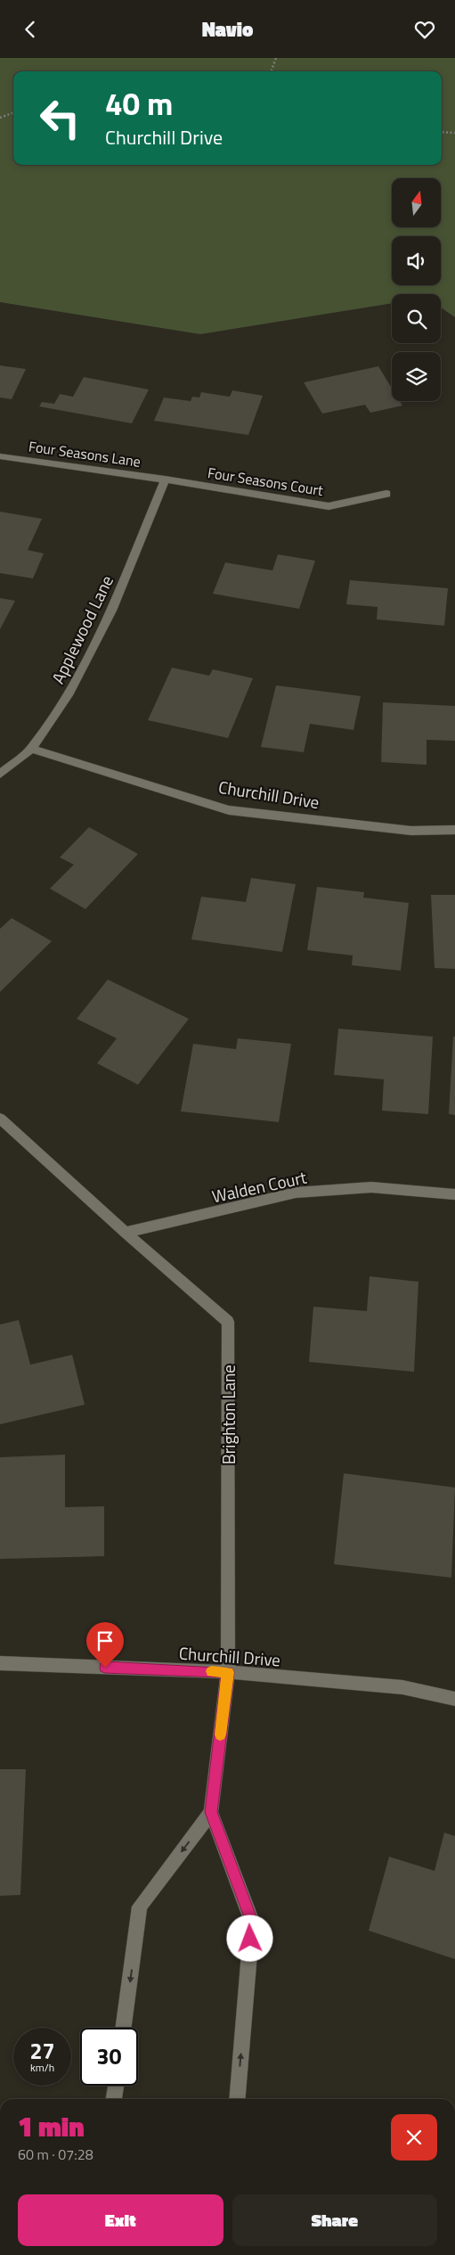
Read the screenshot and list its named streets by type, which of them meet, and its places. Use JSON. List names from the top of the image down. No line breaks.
{"streets":{"street":["Four Seasons Lane","Four Seasons Court","Applewood Lane","Churchill Drive","Walden Court","Brighton Lane"]},"crossings":[["Four Seasons Lane","Four Seasons Court"],["Four Seasons Lane","Applewood Lane"],["Four Seasons Court","Applewood Lane"],["Applewood Lane","Churchill Drive"],["Churchill Drive","Brighton Lane"],["Walden Court","Brighton Lane"]],"north":"top","page":{"header":"Navio","turn":["40 m","Churchill Drive"],"speed":"27 km/h","limit":"30","heading":["1 min","60 m · 07:28"],"buttons":["Exit","Share"]}}
